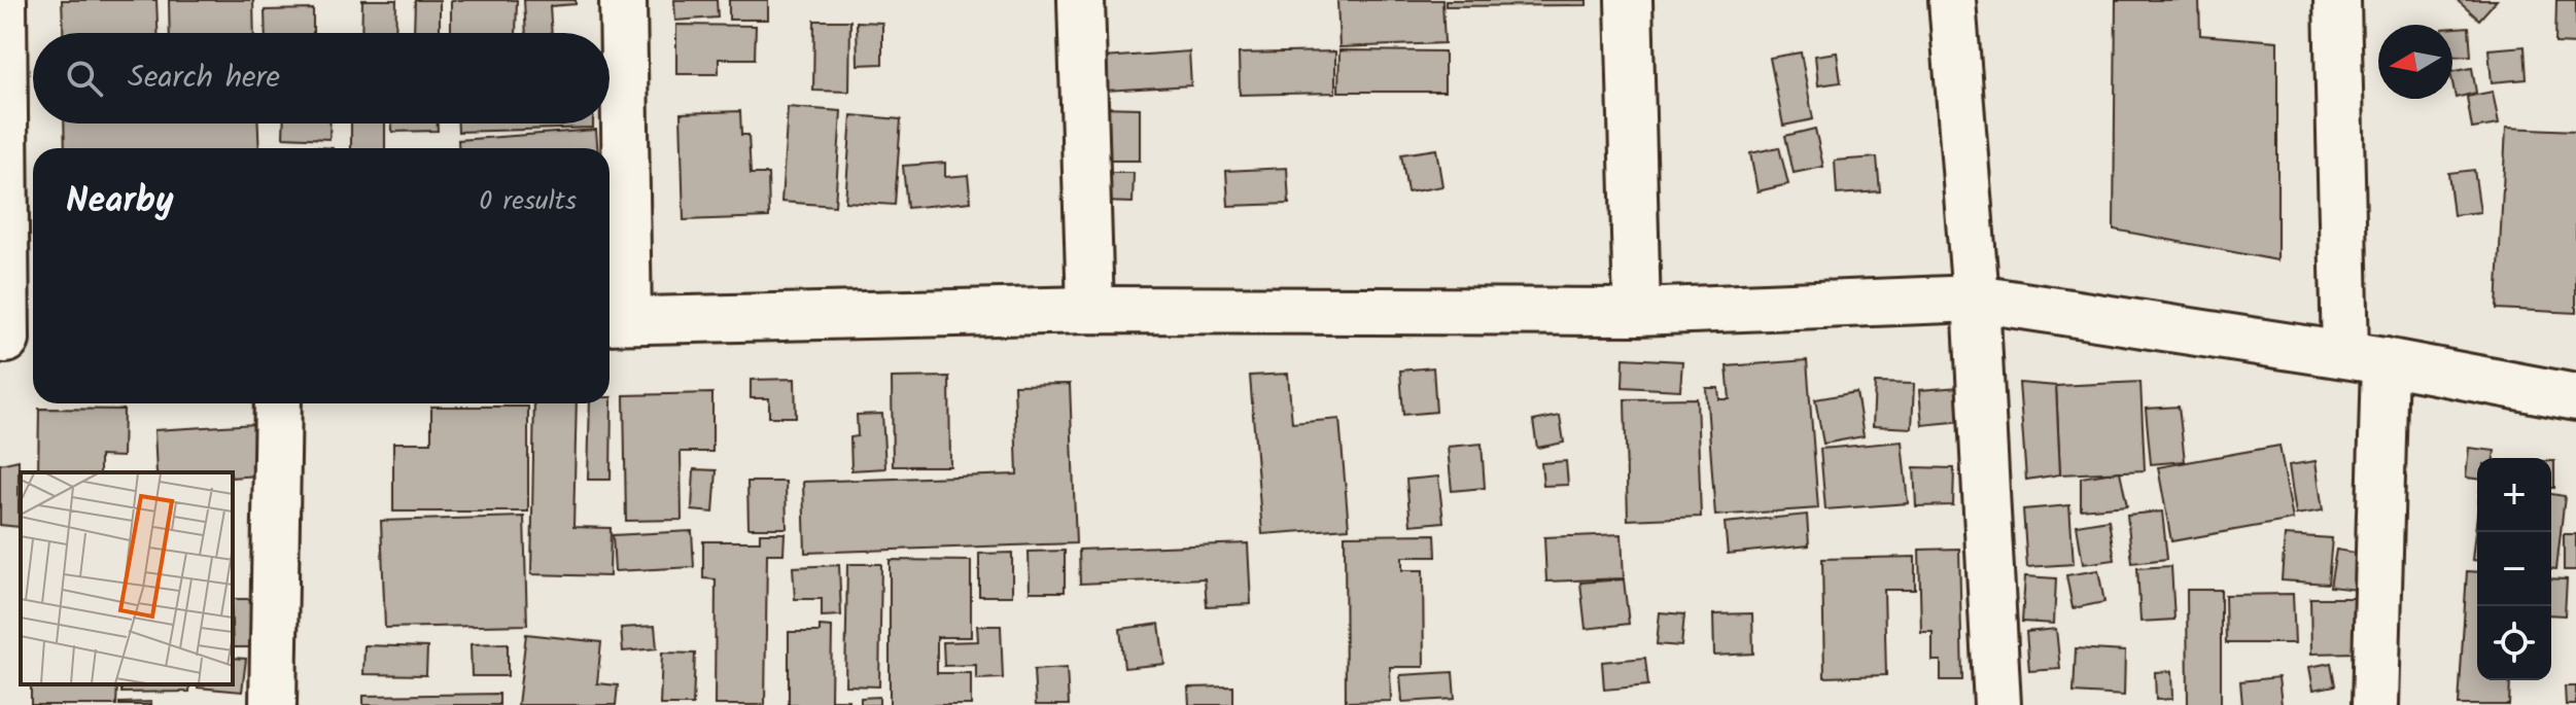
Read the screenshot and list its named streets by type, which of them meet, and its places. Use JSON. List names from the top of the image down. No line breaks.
{"north":"left","page":{"search":"Search here","heading":["Nearby","0 results"],"map_buttons":["+","−"]}}
